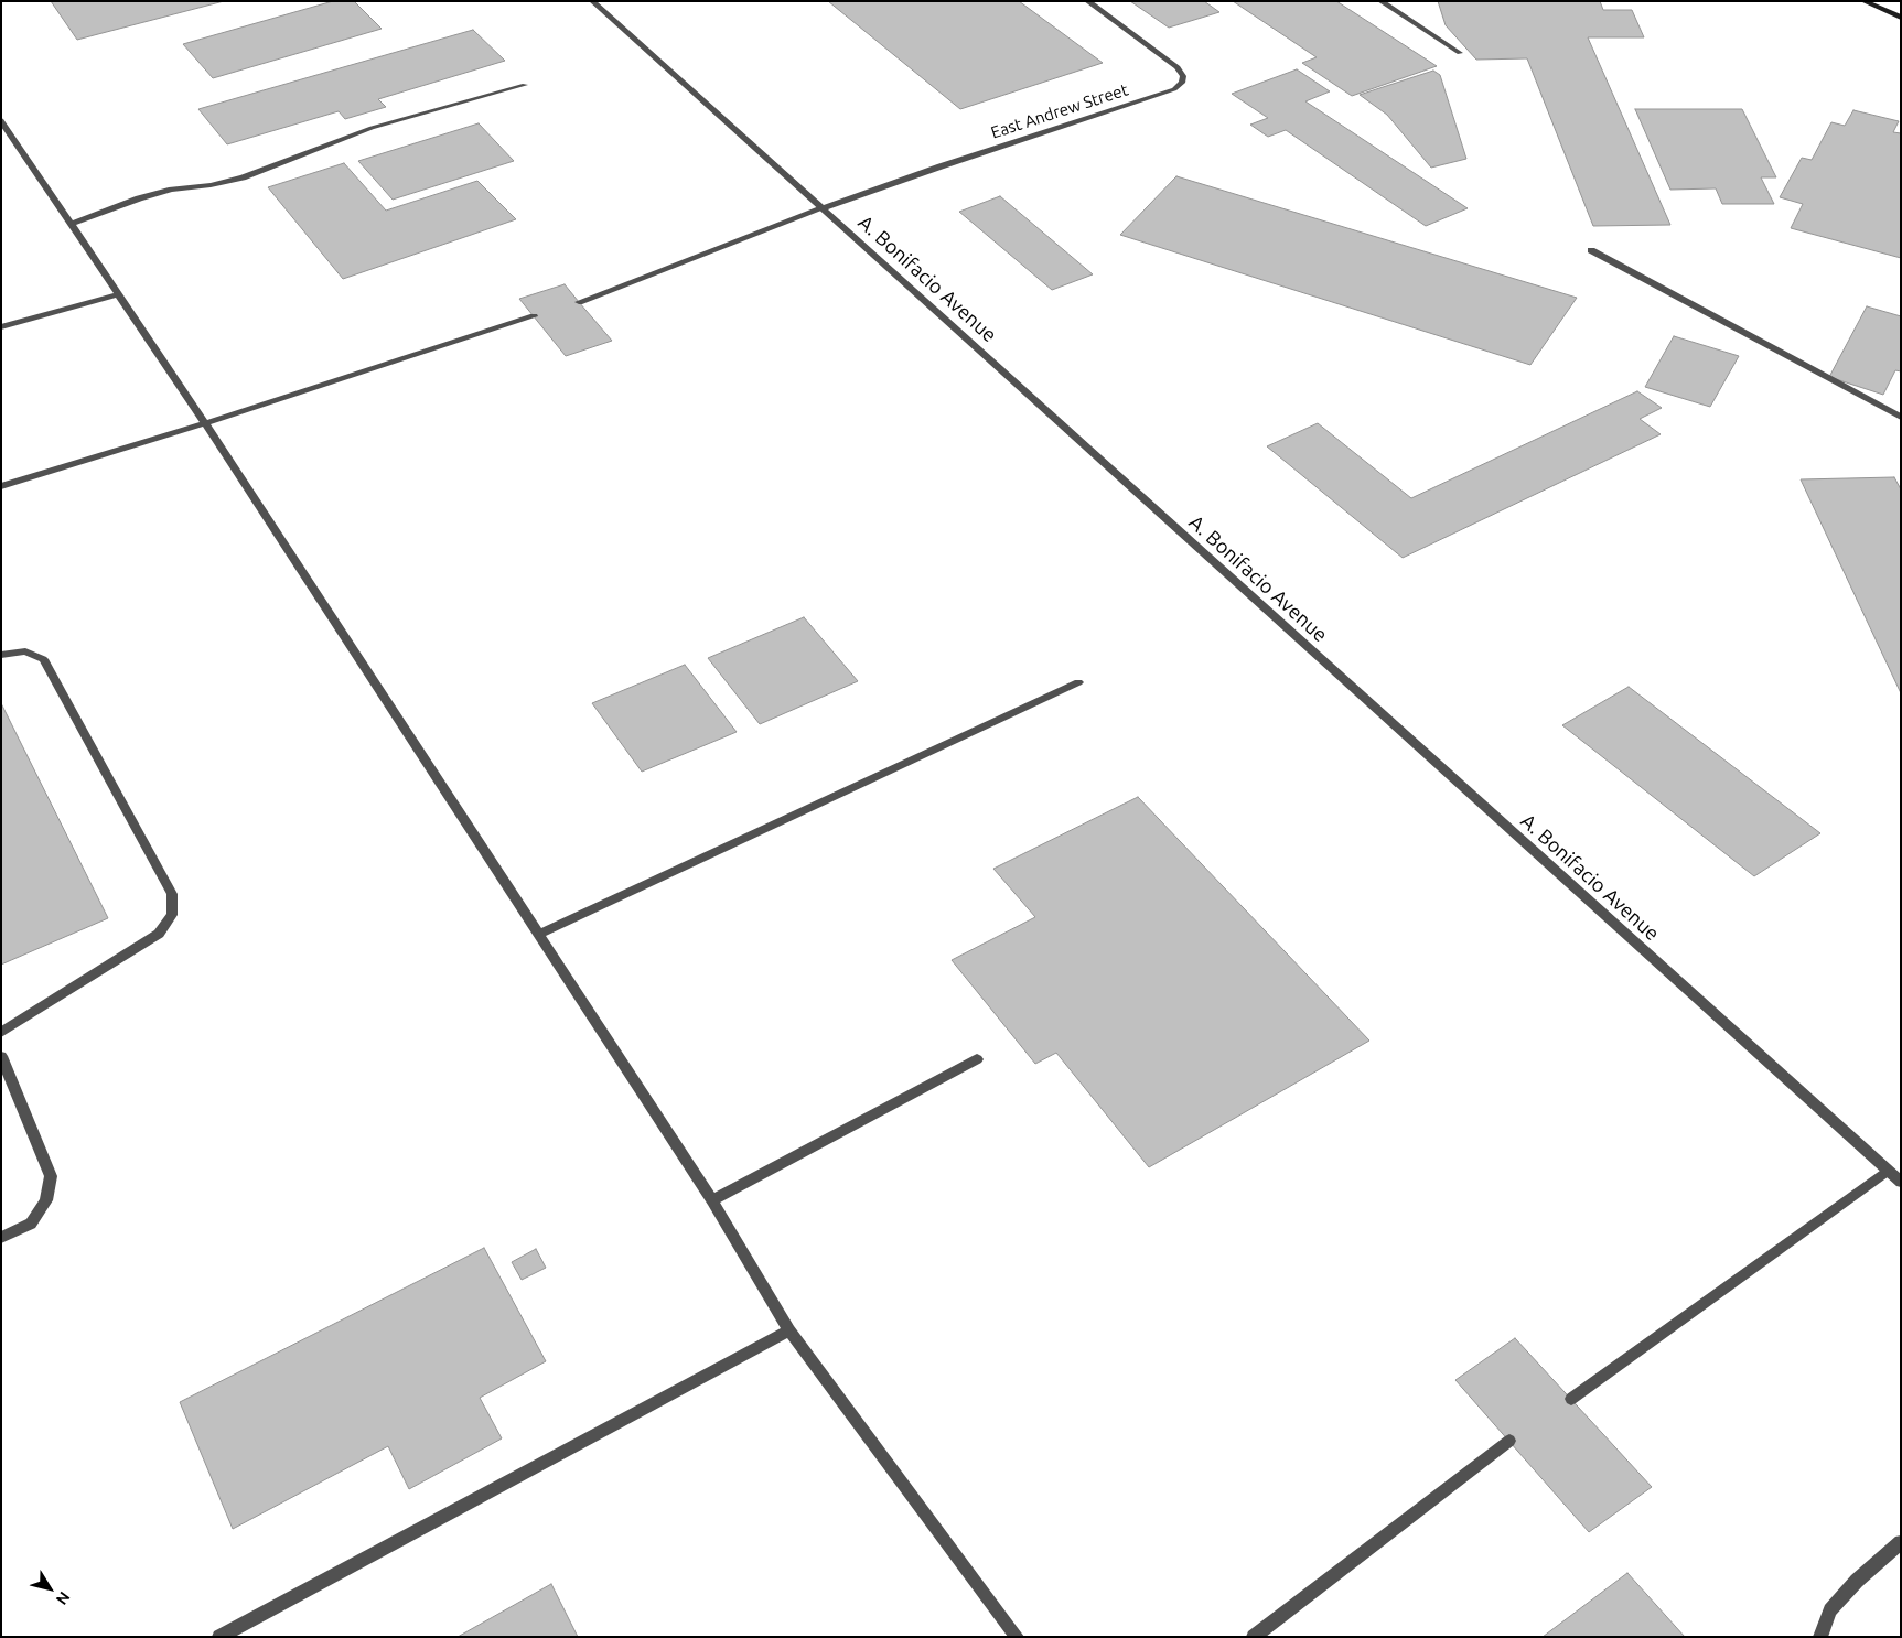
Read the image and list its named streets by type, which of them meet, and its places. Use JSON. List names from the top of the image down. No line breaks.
{"streets":{"street":["East Andrew Street","A. Bonifacio Avenue"]},"crossings":[["East Andrew Street","A. Bonifacio Avenue"]],"north":"bottom right"}
